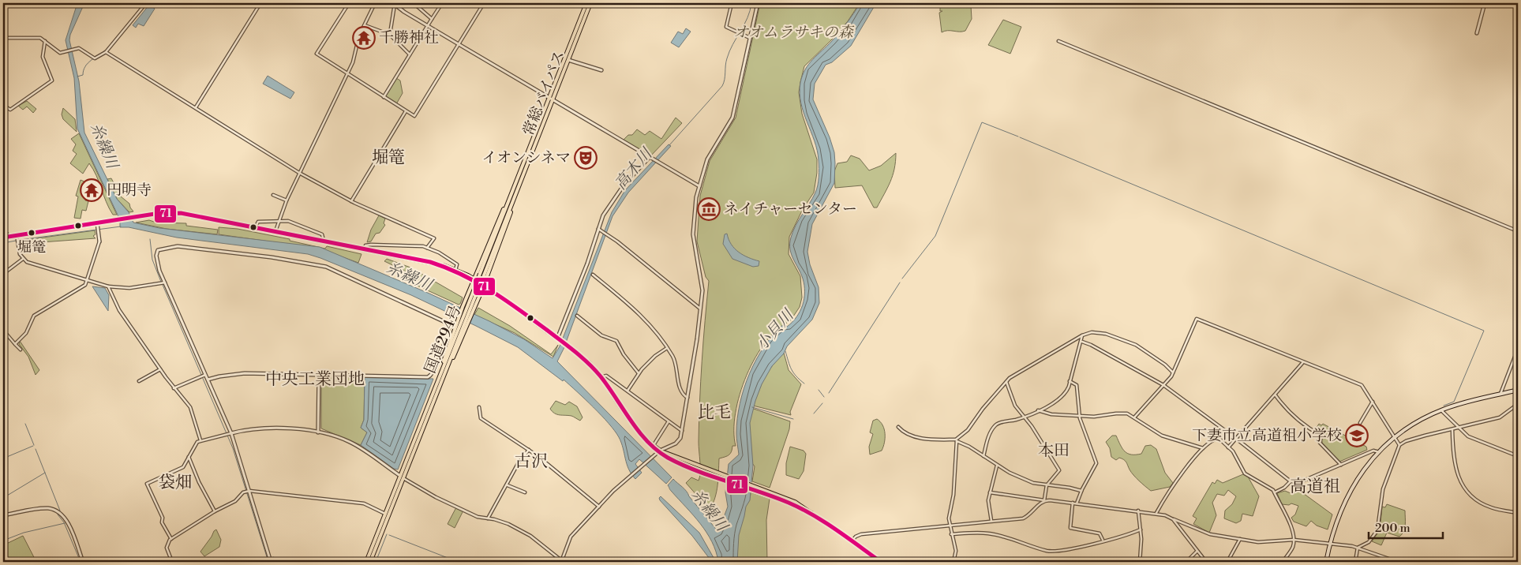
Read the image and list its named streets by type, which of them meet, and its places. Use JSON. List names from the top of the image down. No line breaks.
{"streets":{"highway":["常総バイパス","国道294号"]},"crossings":[["常総バイパス","国道294号"]],"districts":["堀篭","中央工業団地","比毛","本田","古沢","袋畑","高道祖"],"water":["糸繰川","高木川","小貝川"],"parks":["オオムラサキの森"],"places":{"temple":["千勝神社","円明寺"],"theatre":["イオンシネマ"],"museum":["ネイチャーセンター"],"other":["堀篭"],"school or university":["下妻市立高道祖小学校"]},"lines":["transit line 71"],"scale_bar":"200 m"}
